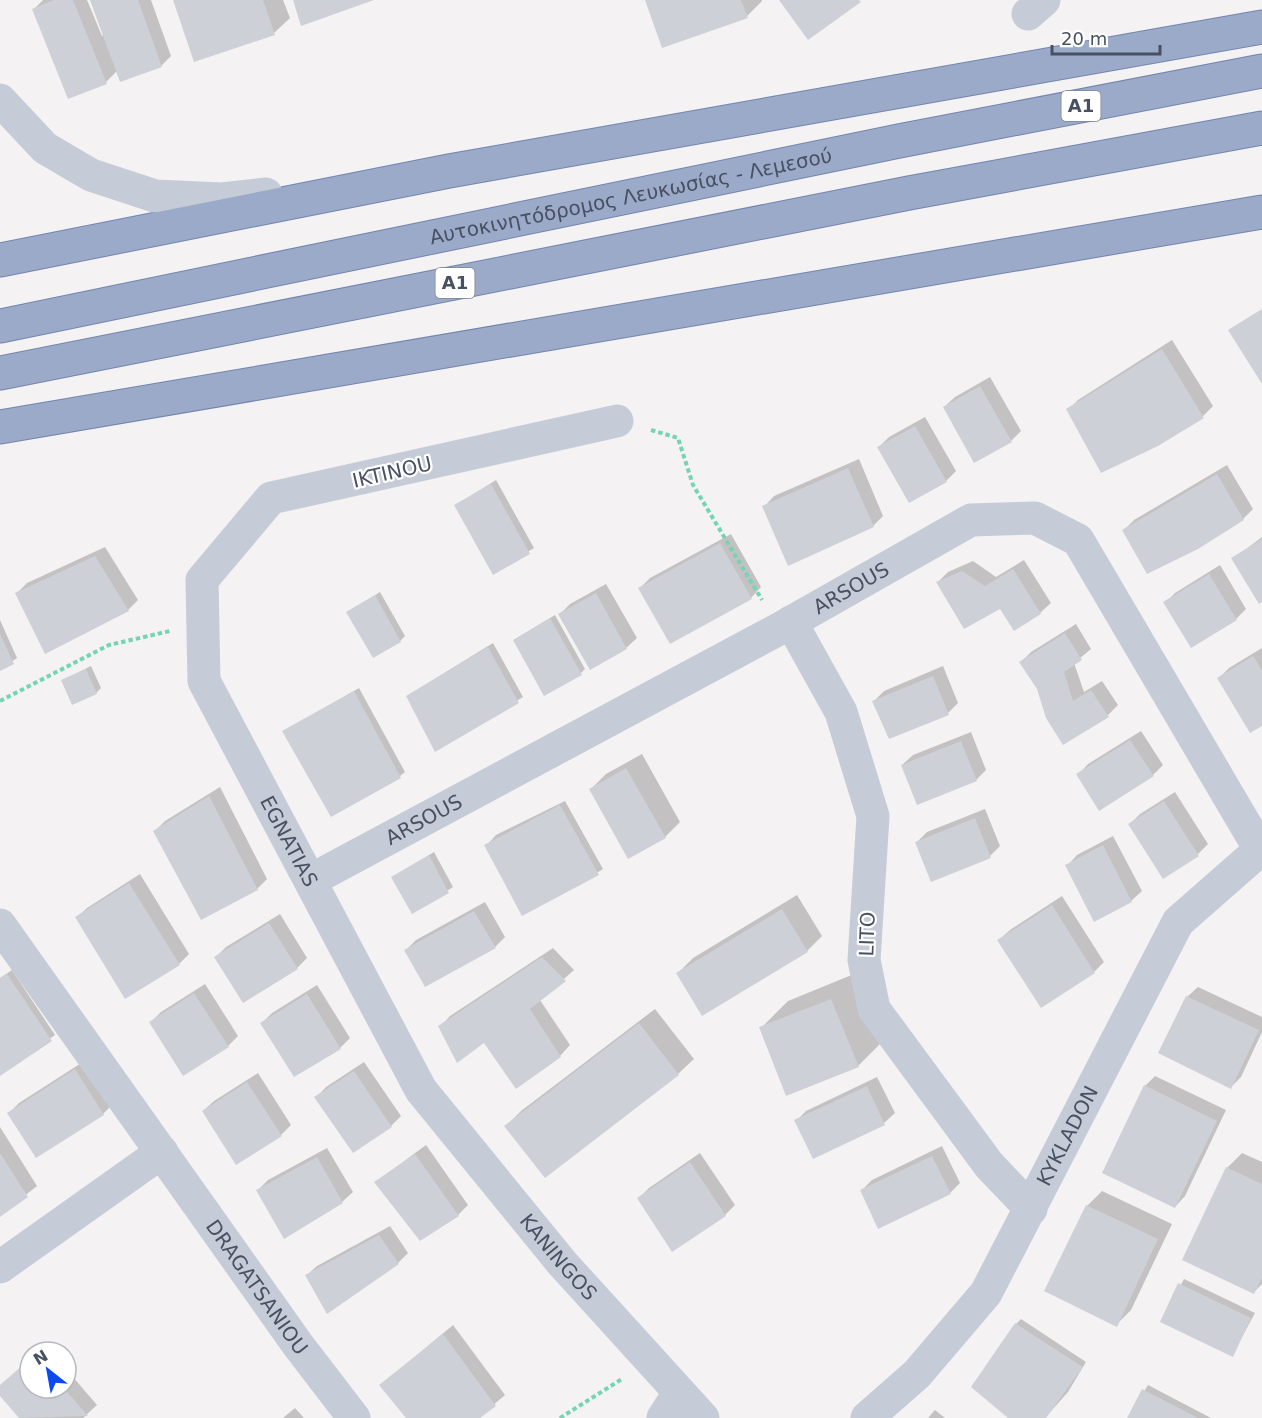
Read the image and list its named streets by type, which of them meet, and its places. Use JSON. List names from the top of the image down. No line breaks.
{"streets":{"highway":["A1","Αυτοκινητόδρομος Λευκωσίας - Λεμεσού"],"street":["IKTINOU","ARSOUS","EGNATIAS","LITO","KYKLADON","KANINGOS","DRAGATSANIOU"]},"crossings":[["IKTINOU","EGNATIAS"],["ARSOUS","EGNATIAS"],["ARSOUS","LITO"],["ARSOUS","KYKLADON"],["EGNATIAS","KANINGOS"],["LITO","KYKLADON"]],"scale_bar":"20 m","north":"top left"}
